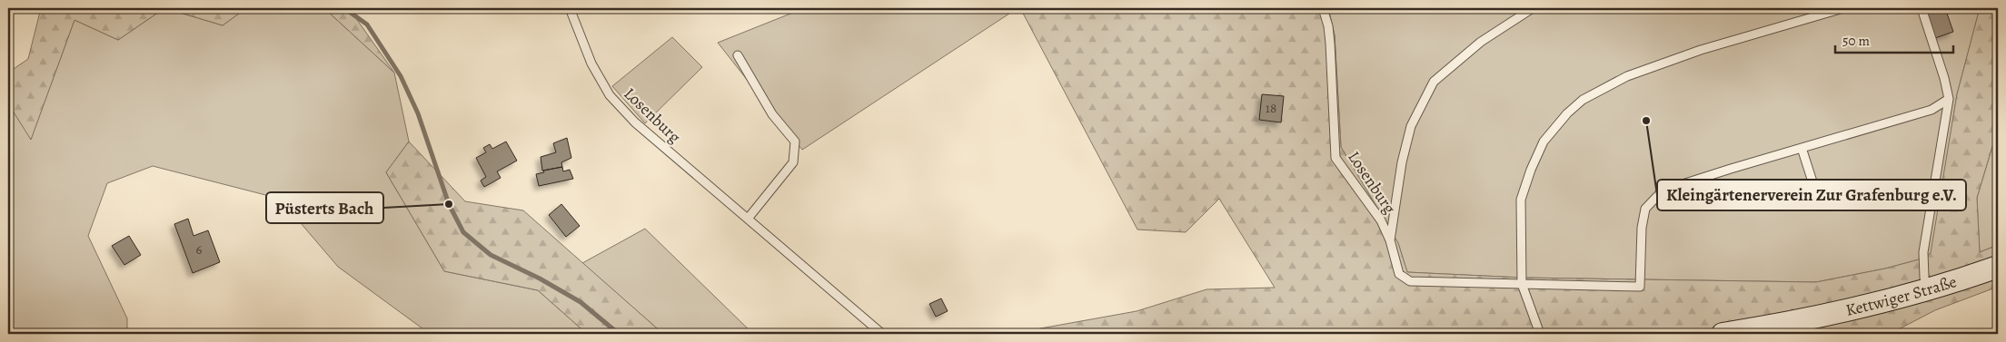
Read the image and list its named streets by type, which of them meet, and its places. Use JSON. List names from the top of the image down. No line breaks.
{"streets":{"main road":["Kettwiger Straße"],"lane":["Losenburg"]},"places":["Kleingärtenerverein Zur Grafenburg e.V.","Püsterts Bach"],"house_numbers":["18","6"],"scale_bar":"50 m"}
